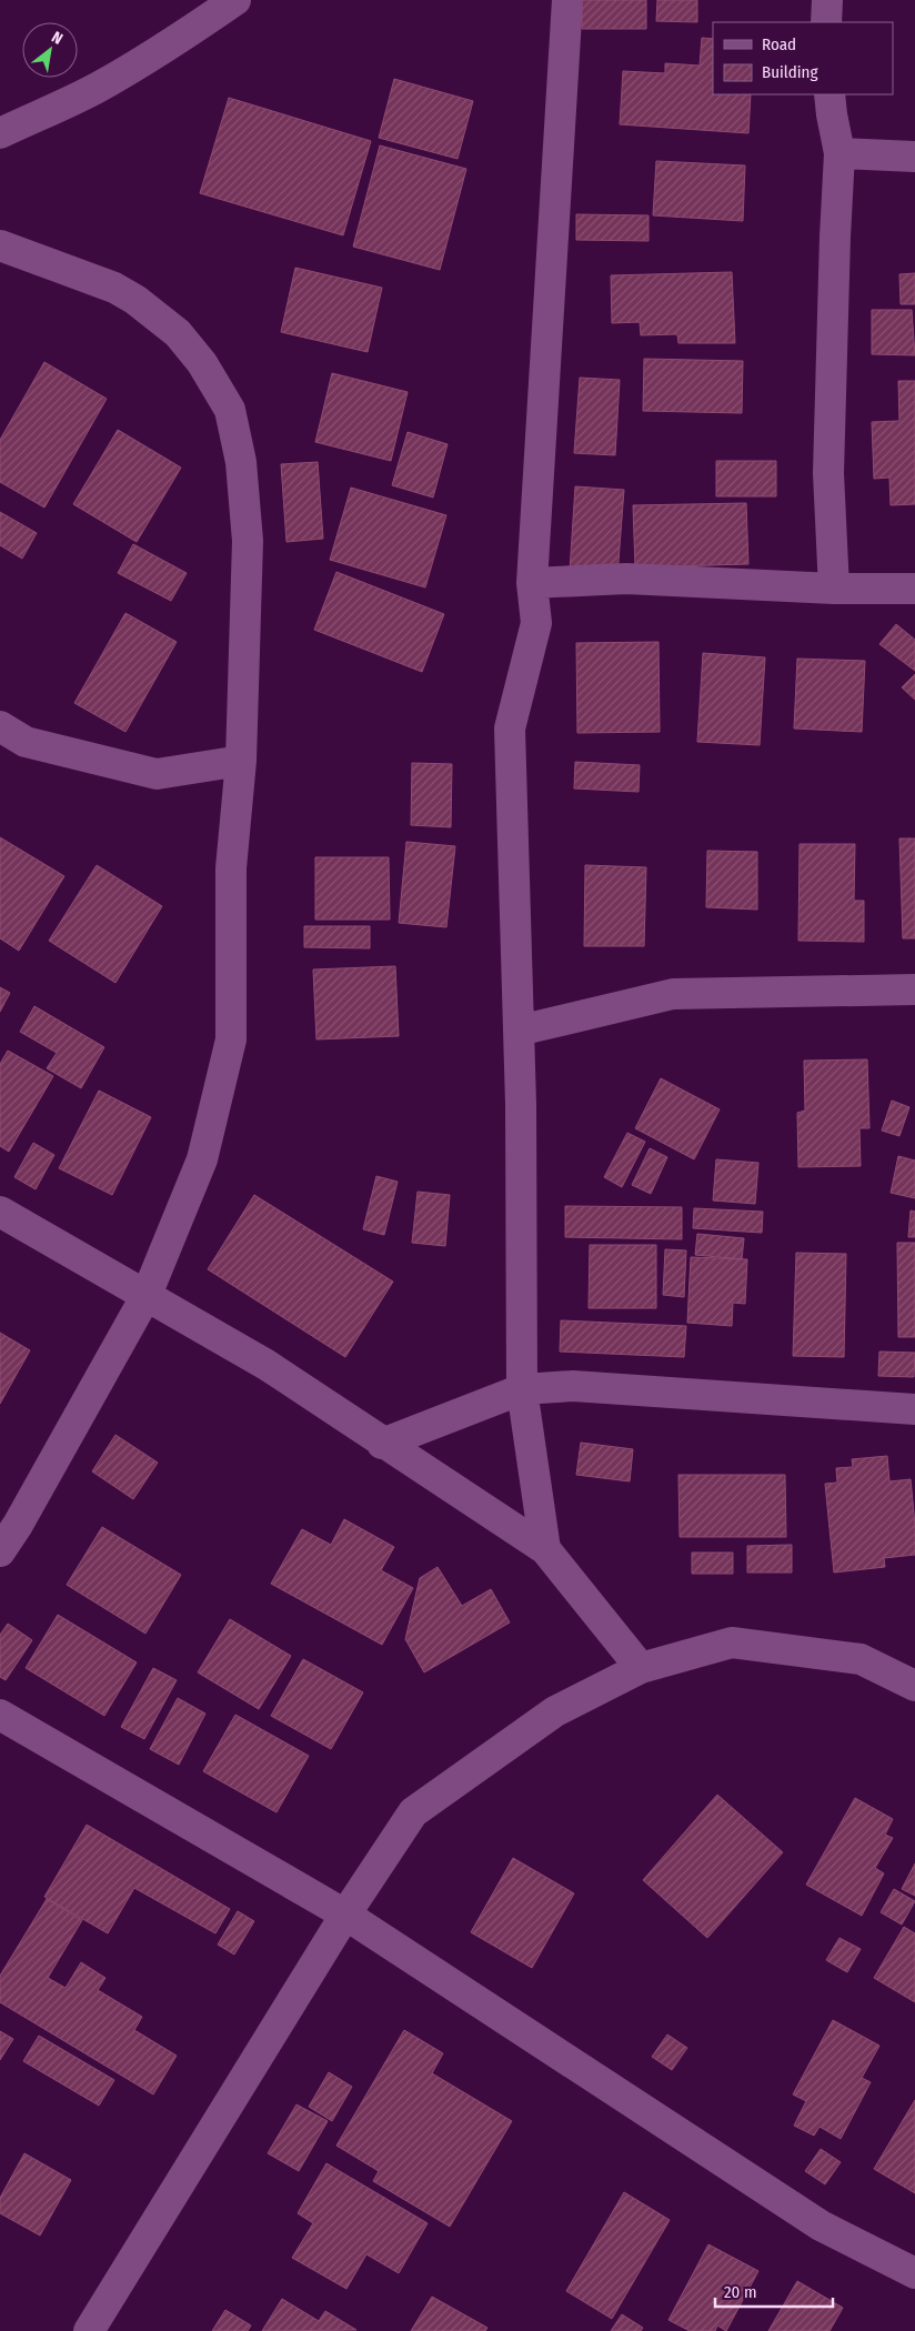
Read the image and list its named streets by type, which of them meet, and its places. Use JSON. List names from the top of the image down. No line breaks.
{"legend":["Road","Building"],"scale_bar":"20 m","north":"top right"}
